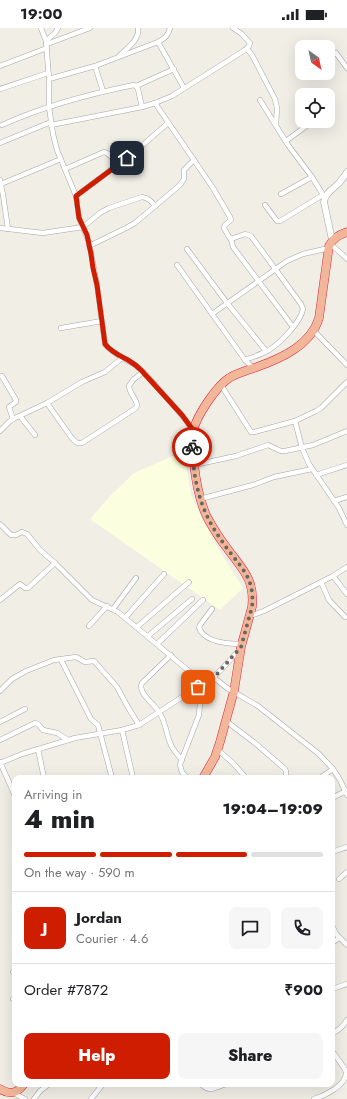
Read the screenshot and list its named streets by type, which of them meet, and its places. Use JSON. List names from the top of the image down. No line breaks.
{"north":"bottom right","page":{"status":"19:00","heading":["4 min","Arriving in","19:04–19:09"],"panel":["Jordan","Courier · 4.6","Order #7872","₹900"],"bar":"On the way · 590 m","round":"J","buttons":["Help","Share"]}}
